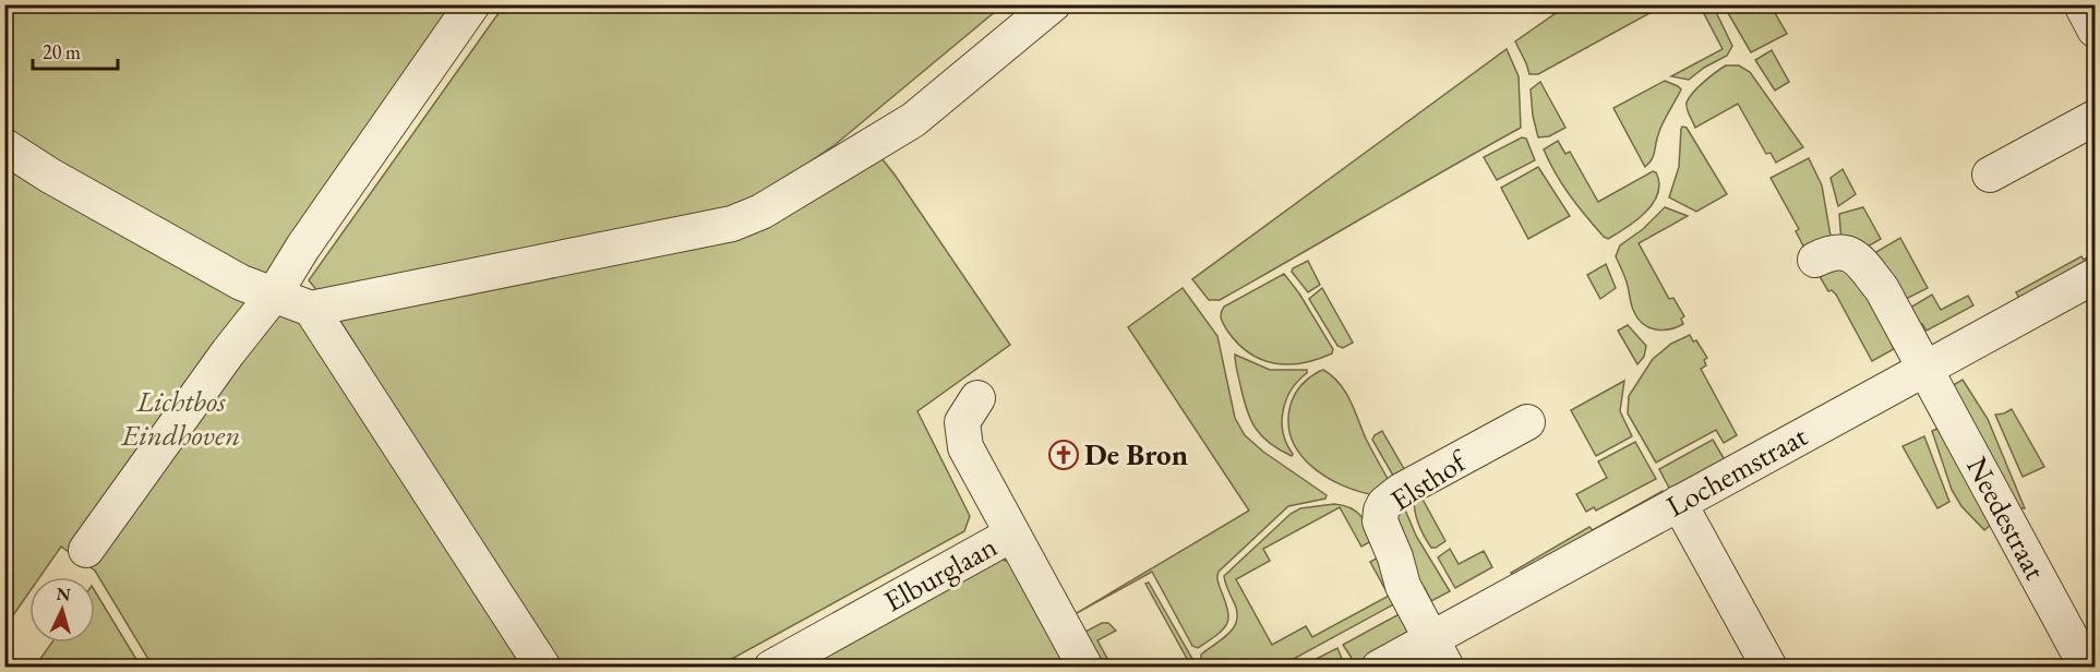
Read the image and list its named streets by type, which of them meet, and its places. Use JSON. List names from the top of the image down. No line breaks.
{"streets":{"street":["Lochemstraat","Elsthof","Needestraat","Elburglaan"]},"crossings":[["Lochemstraat","Elsthof"],["Lochemstraat","Needestraat"]],"parks":["Lichtbos Eindhoven"],"places":{"church":["De Bron"]},"scale_bar":"20 m","north":"top"}
